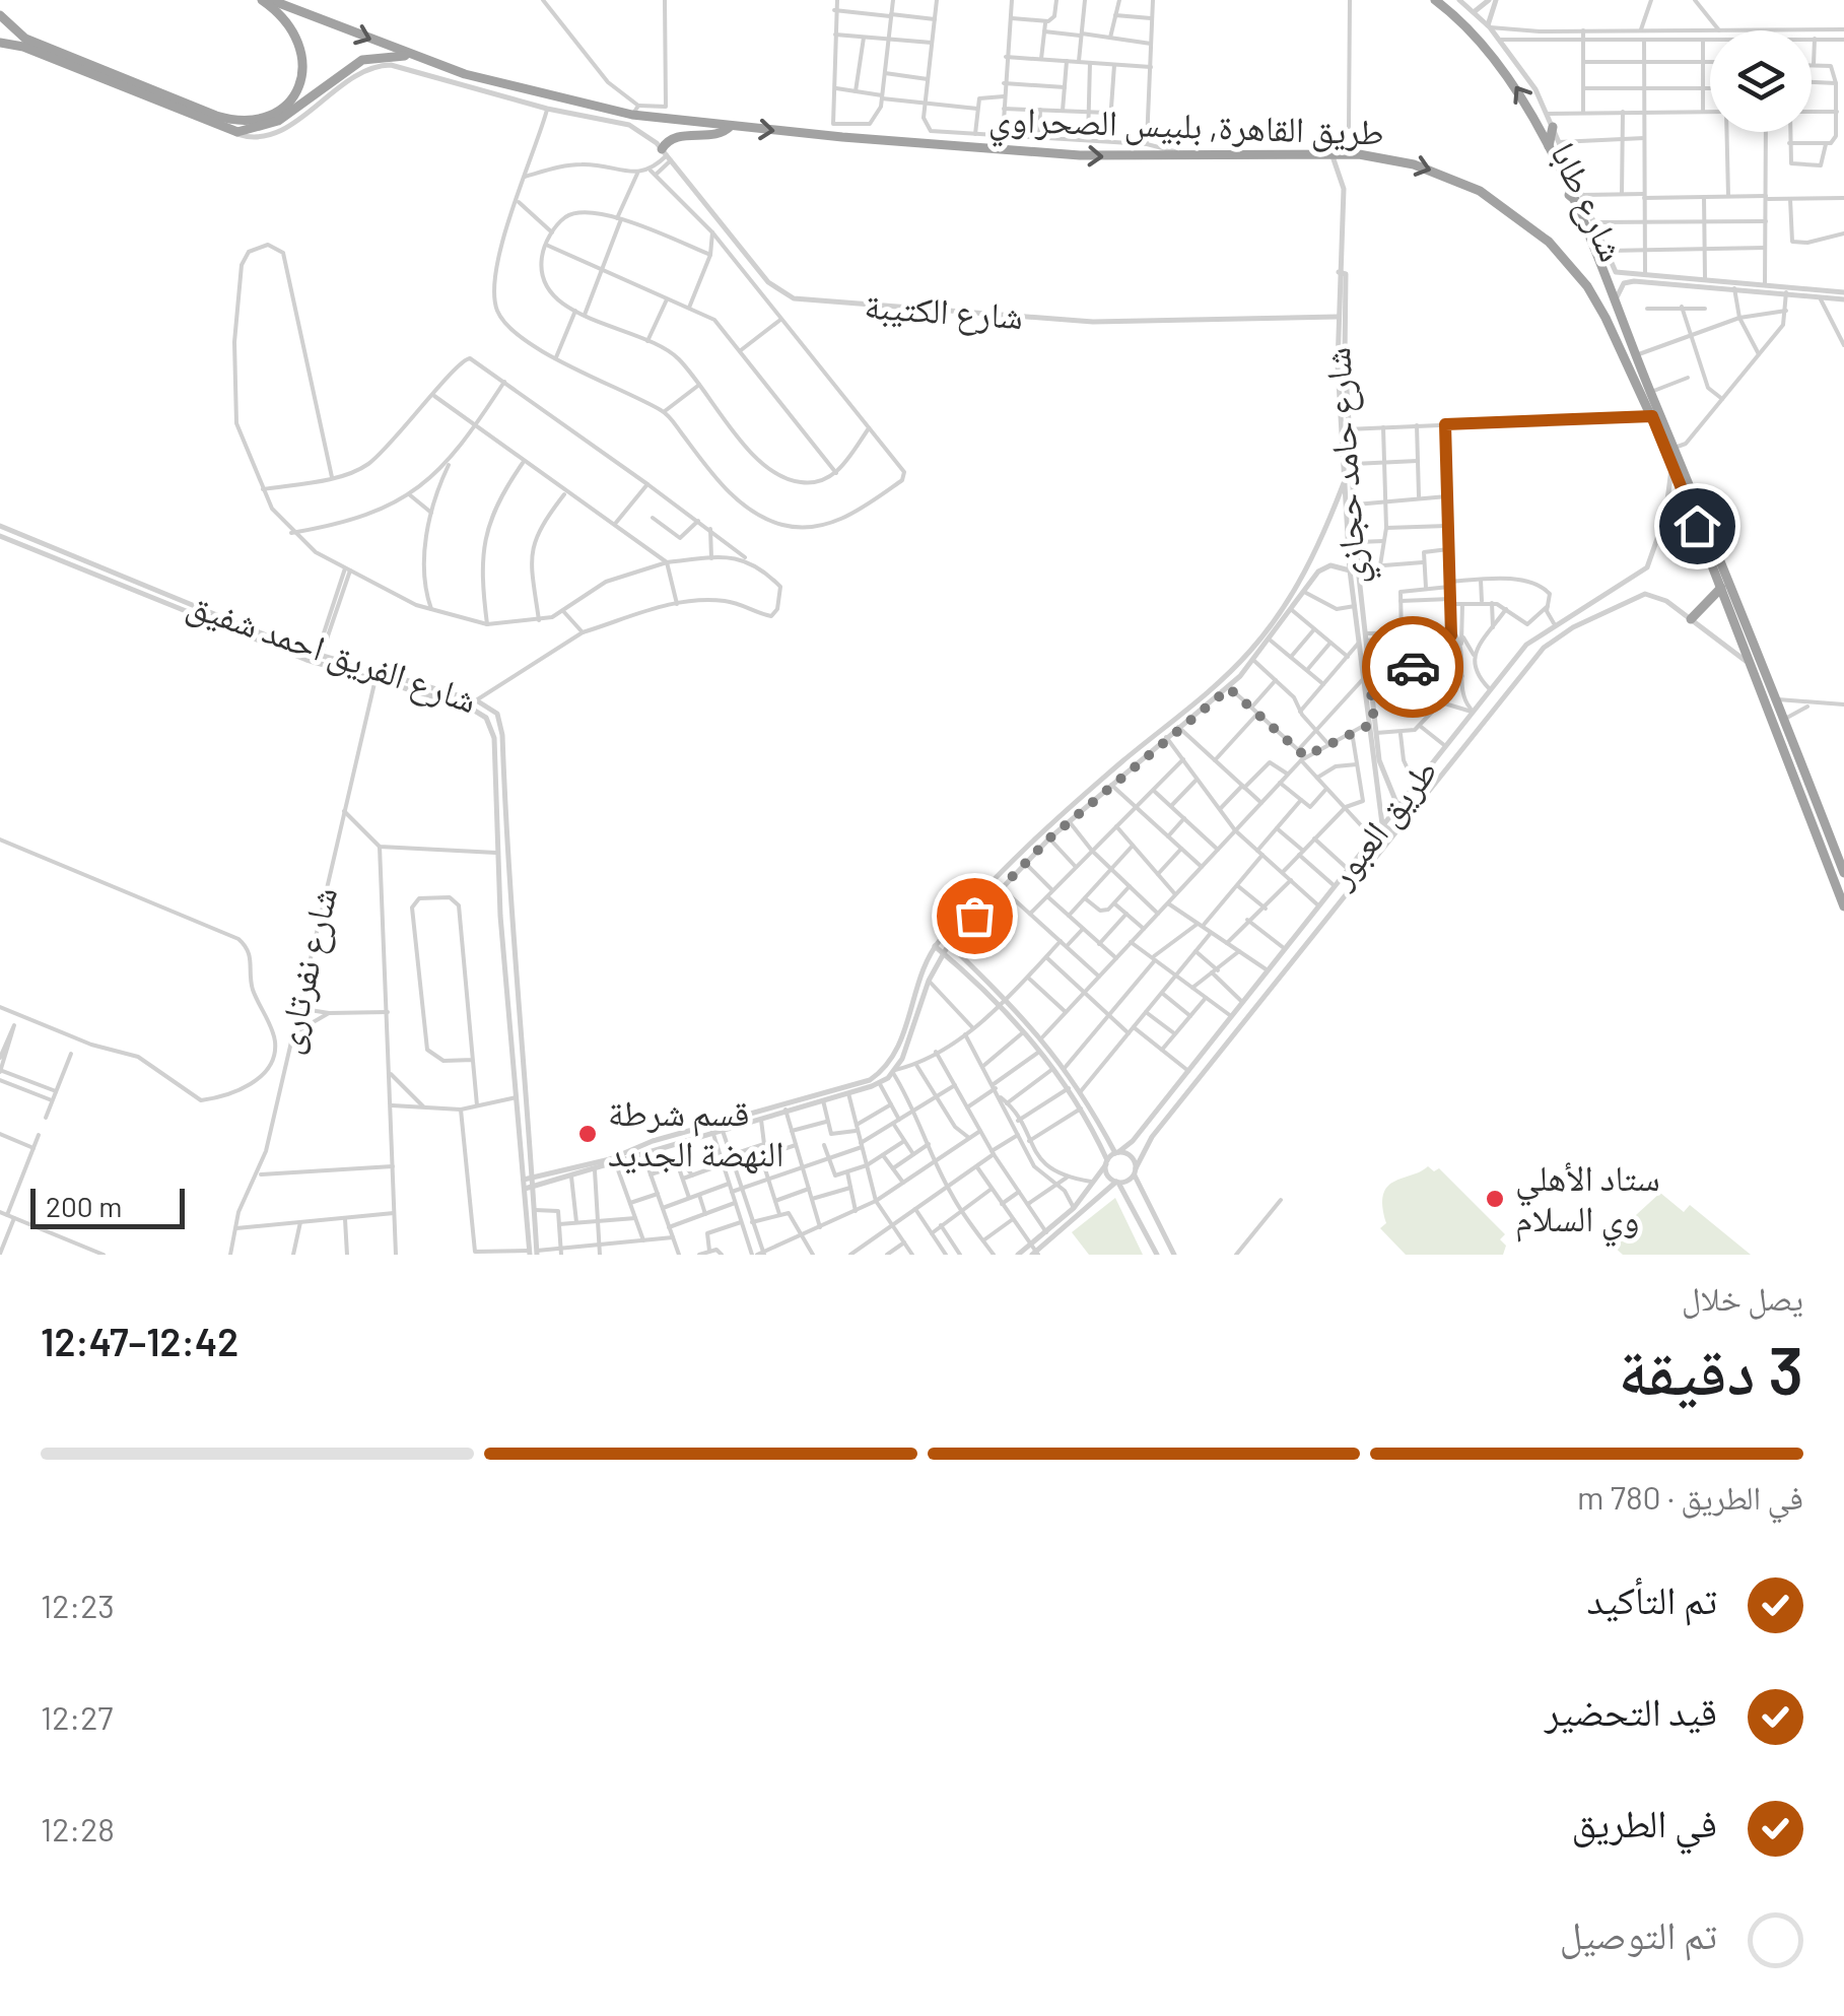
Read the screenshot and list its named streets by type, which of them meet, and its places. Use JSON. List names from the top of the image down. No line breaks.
{"streets":{"highway":["طريق القاهرة, بلبيس الصحراوي"],"street":["شارع طابا","شارع الكتيبة","شارع حامد حجازي","شارع الفريق احمد شفيق","طريق العبور","شارع نفرتارى"]},"crossings":[["طريق القاهرة, بلبيس الصحراوي","شارع الكتيبة"],["طريق القاهرة, بلبيس الصحراوي","شارع حامد حجازي"],["طريق القاهرة, بلبيس الصحراوي","طريق العبور"],["شارع الكتيبة","شارع حامد حجازي"],["شارع حامد حجازي","طريق العبور"],["شارع الفريق احمد شفيق","شارع نفرتارى"]],"one_way":["طريق القاهرة, بلبيس الصحراوي"],"places":["قسم شرطة النهضة الجديد","ستاد الأهلي وي السلام"],"scale_bar":"200 m","page":{"scale":"200 m","heading":["3 دقيقة","يصل خلال","12:42–12:47"],"bar":"في الطريق · 780 m","list":[["تم التأكيد","12:23"],["قيد التحضير","12:27"],["في الطريق","12:28"],"تم التوصيل"]}}
